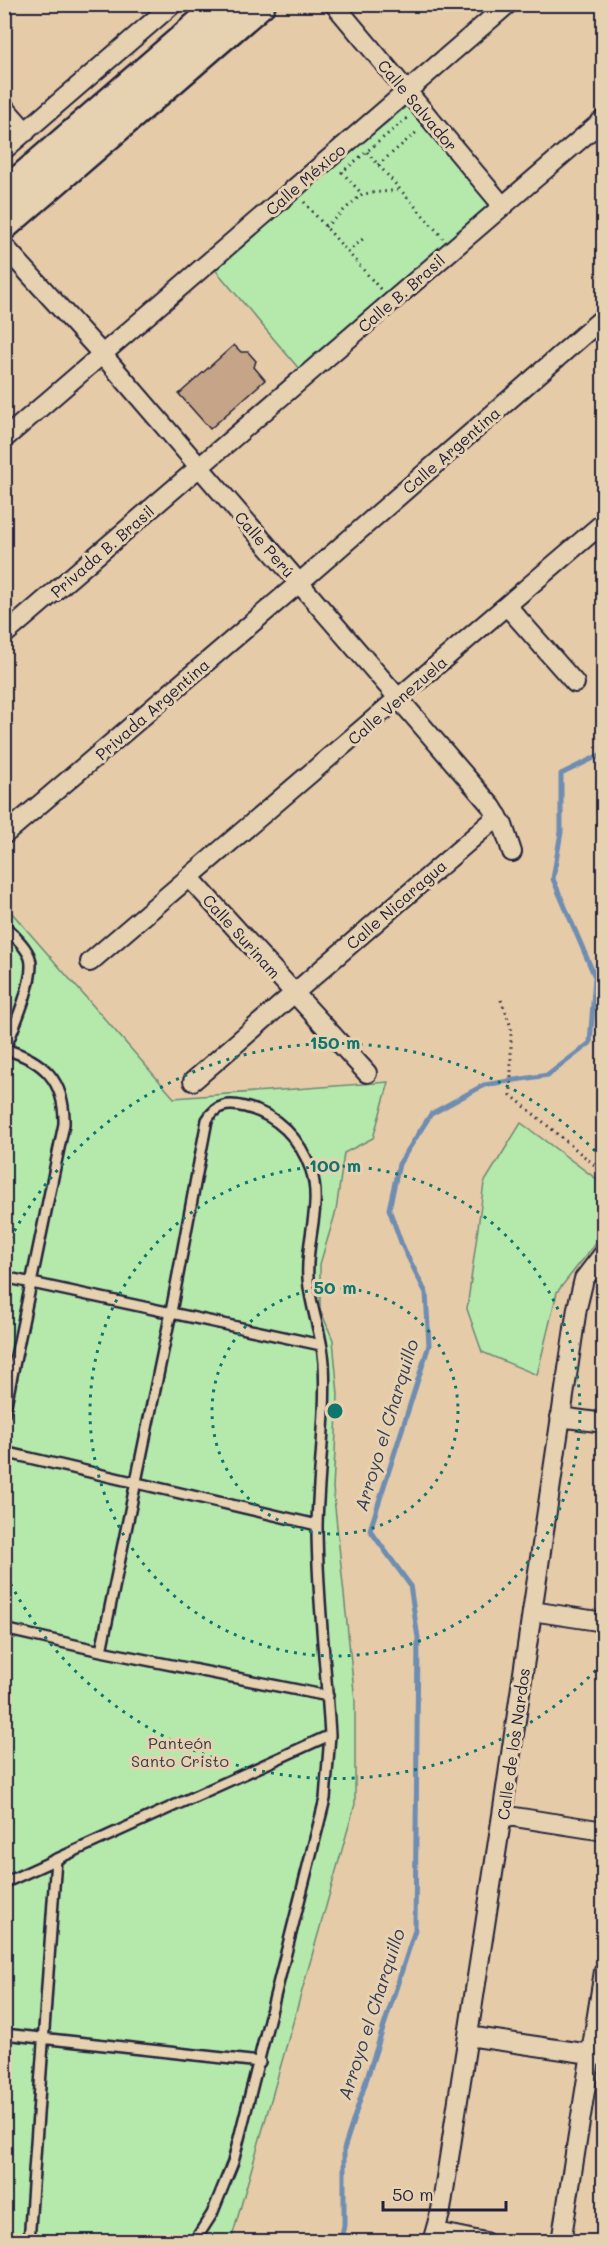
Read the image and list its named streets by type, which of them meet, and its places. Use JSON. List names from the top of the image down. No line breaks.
{"streets":{"street":["Calle Salvador","Calle México","Calle B. Brasil","Calle Argentina","Calle Perú","Privada B. Brasil","Calle Venezuela","Privada Argentina","Calle Nicaragua","Calle Surinam","Calle de los Nardos"]},"crossings":[["Calle Salvador","Calle México"],["Calle Salvador","Calle B. Brasil"],["Calle México","Calle Perú"],["Calle B. Brasil","Calle Perú"],["Calle B. Brasil","Privada B. Brasil"],["Calle Argentina","Calle Perú"],["Calle Argentina","Privada Argentina"],["Calle Perú","Privada B. Brasil"],["Calle Perú","Calle Venezuela"],["Calle Perú","Privada Argentina"],["Calle Perú","Calle Nicaragua"],["Calle Venezuela","Calle Surinam"],["Calle Nicaragua","Calle Surinam"]],"water":["Arroyo el Charquillo"],"parks":["Panteón Santo Cristo"],"scale_bar":"50 m","rings":["150 m","100 m","50 m"]}
